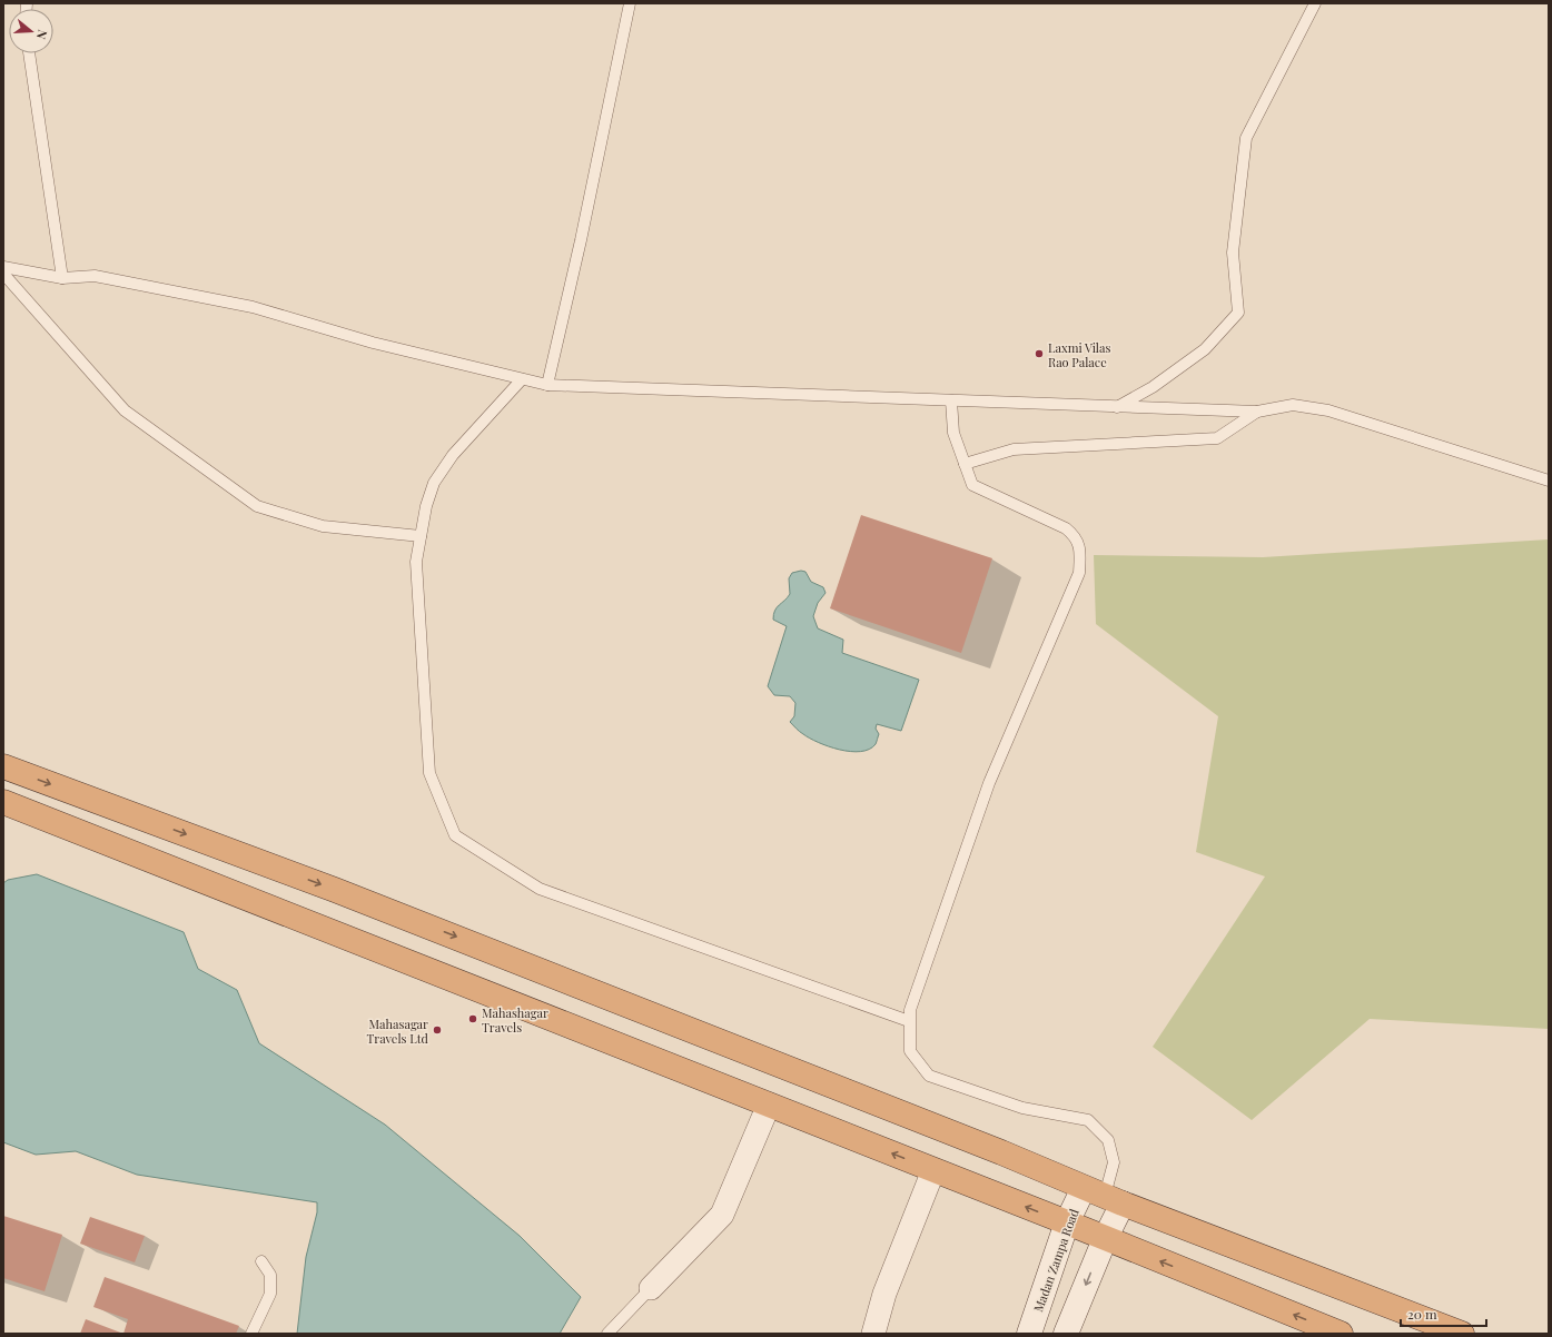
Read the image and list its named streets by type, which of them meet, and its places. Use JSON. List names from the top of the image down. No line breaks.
{"streets":{"main road":["Madan Zampa Road"]},"places":["Laxmi Vilas Rao Palace","Mahashagar Travels","Mahasagar Travels Ltd"],"scale_bar":"20 m","north":"right"}
